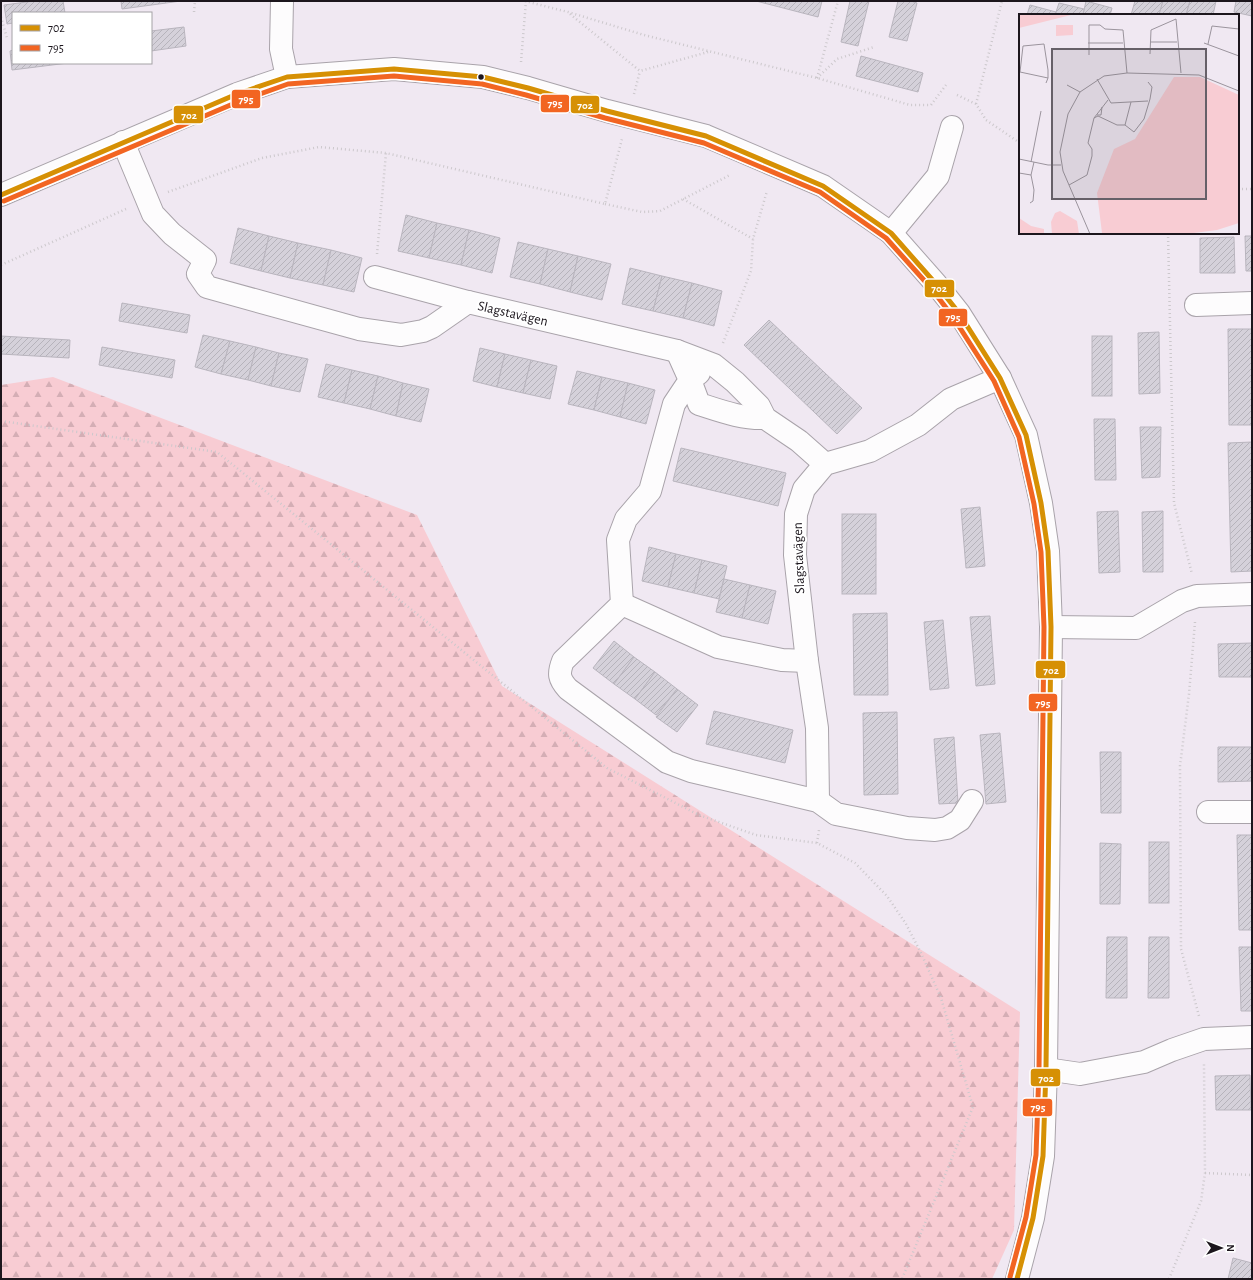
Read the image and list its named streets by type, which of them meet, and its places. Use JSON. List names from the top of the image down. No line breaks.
{"streets":{"street":["Slagstavägen"]},"lines":["transit line 702","transit line 795"],"legend":["702","795"],"north":"right"}
